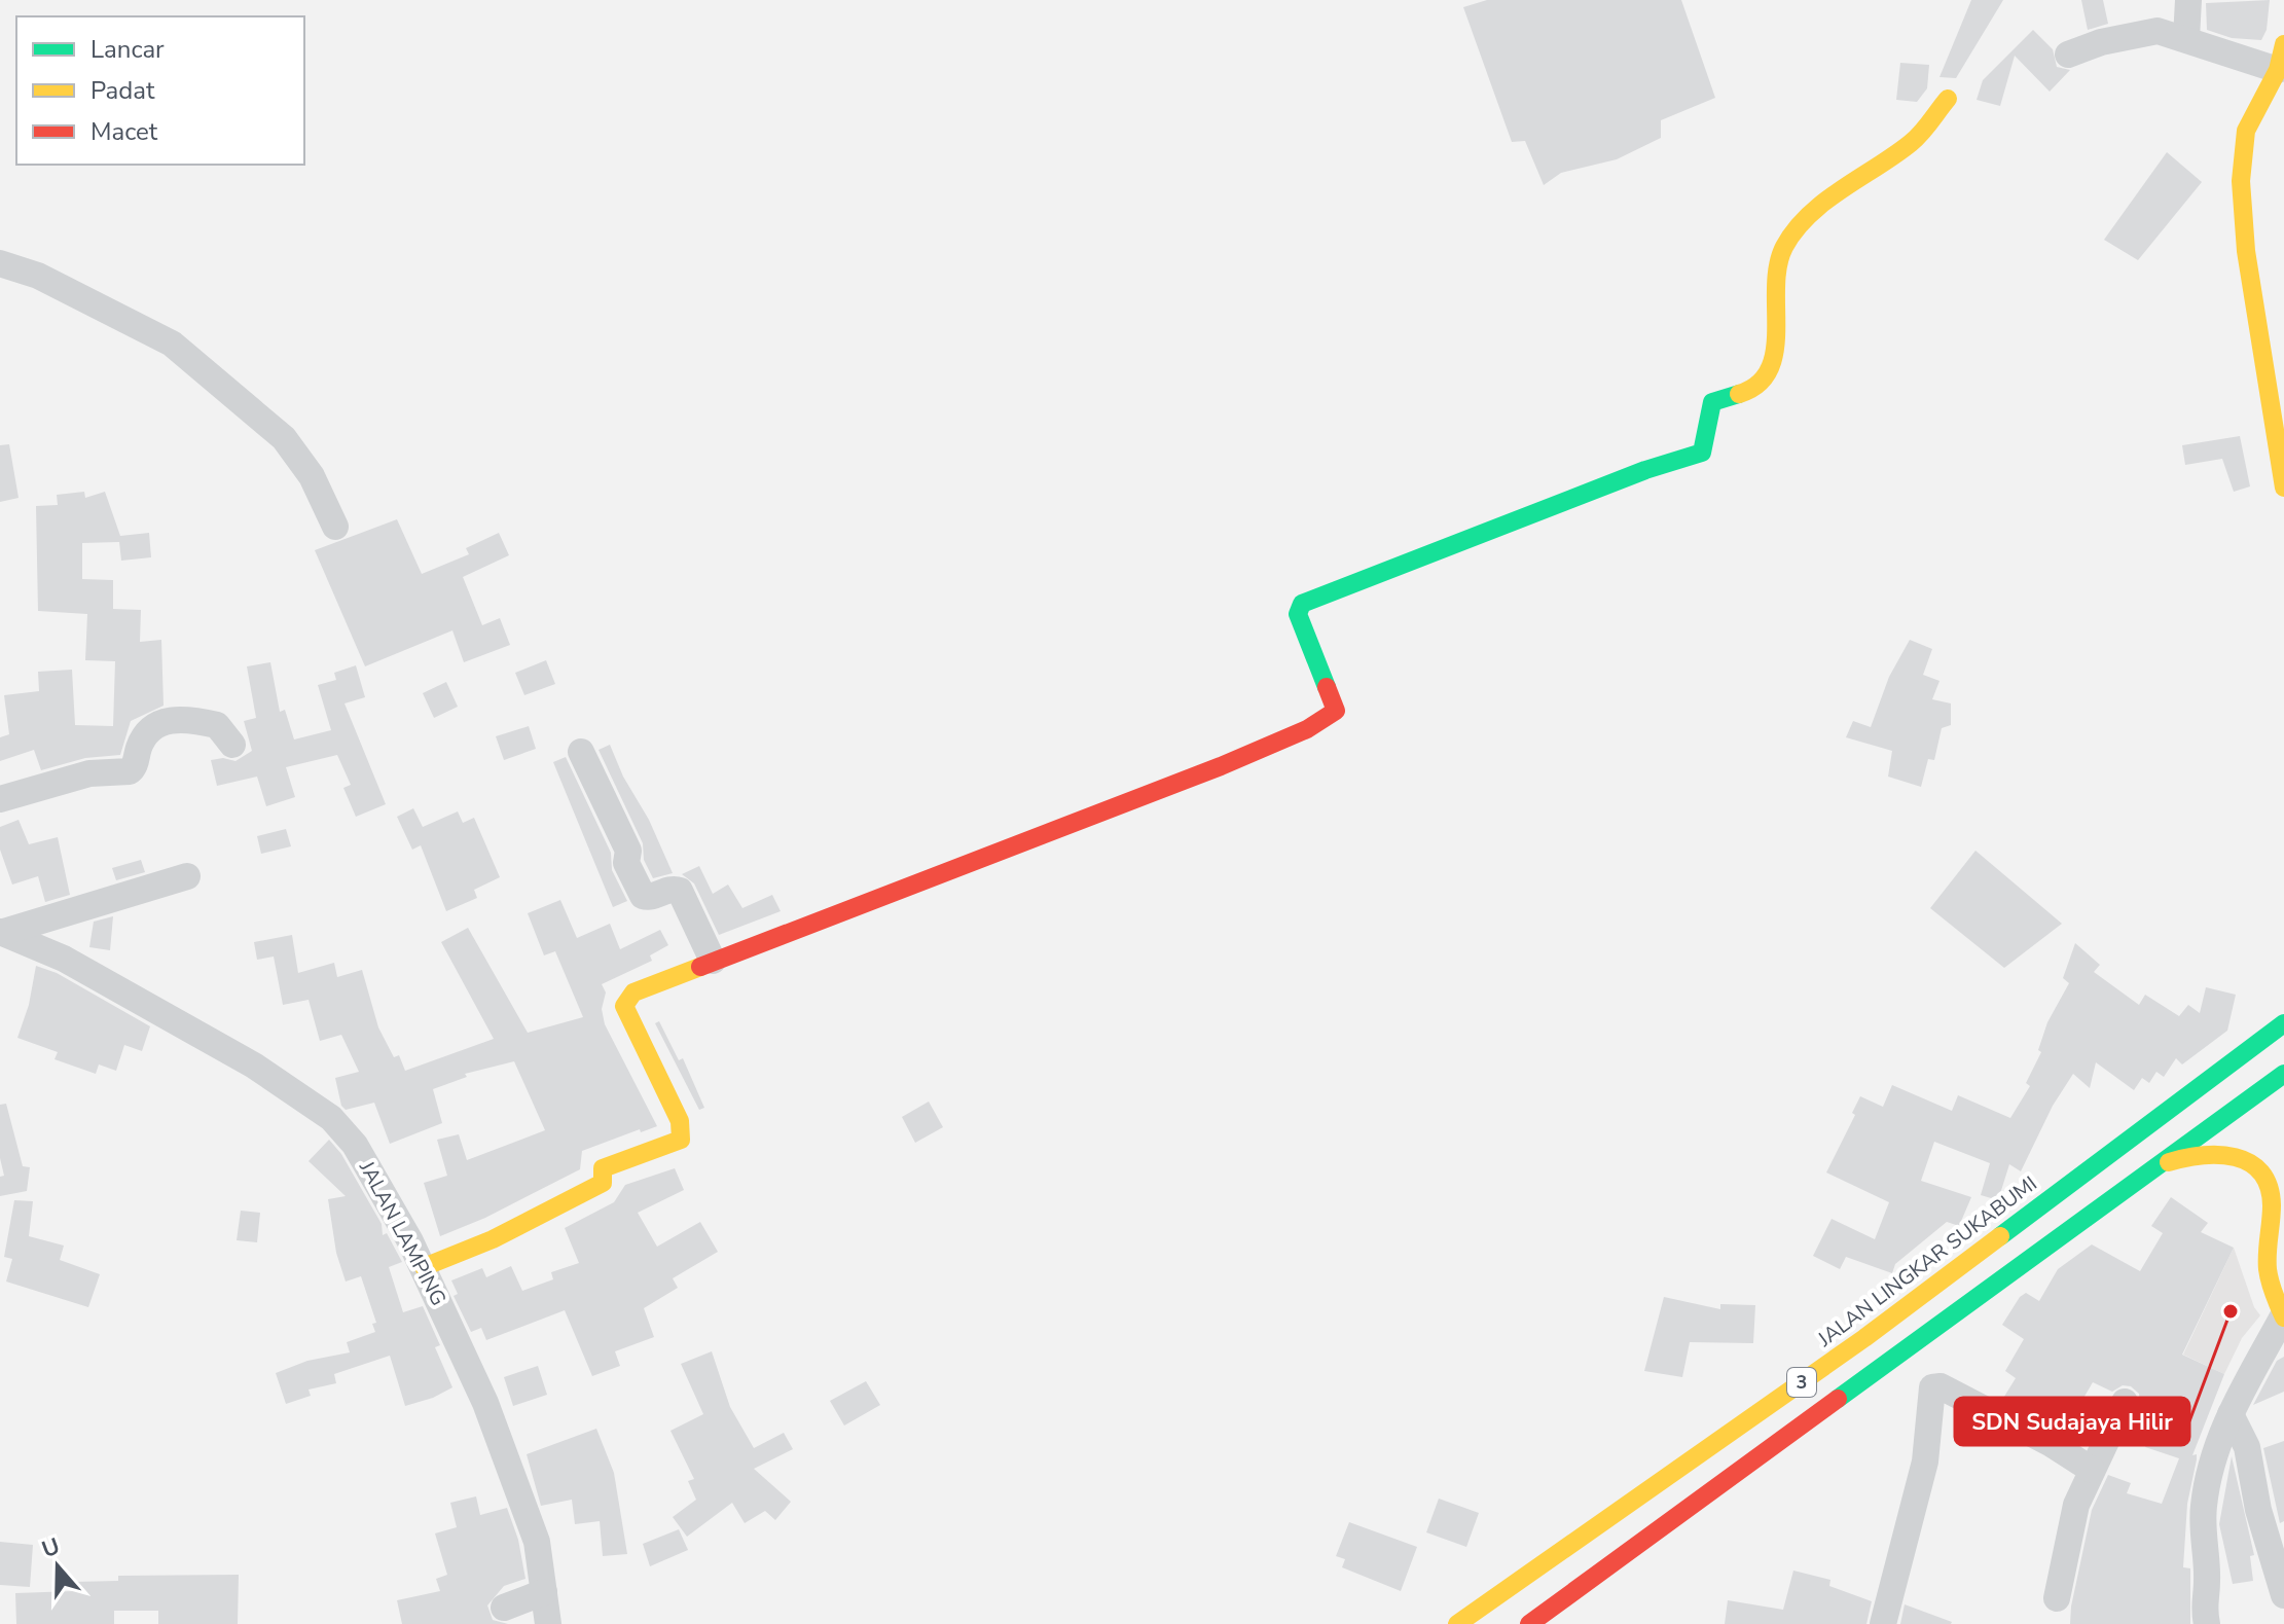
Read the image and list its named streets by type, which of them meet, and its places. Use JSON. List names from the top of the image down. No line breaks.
{"streets":{"main road":["JALAN LINGKAR SUKABUMI","3"],"street":["JALAN LAMPING"]},"places":["SDN Sudajaya Hilir"],"legend":["Lancar","Padat","Macet"],"north":"top"}
